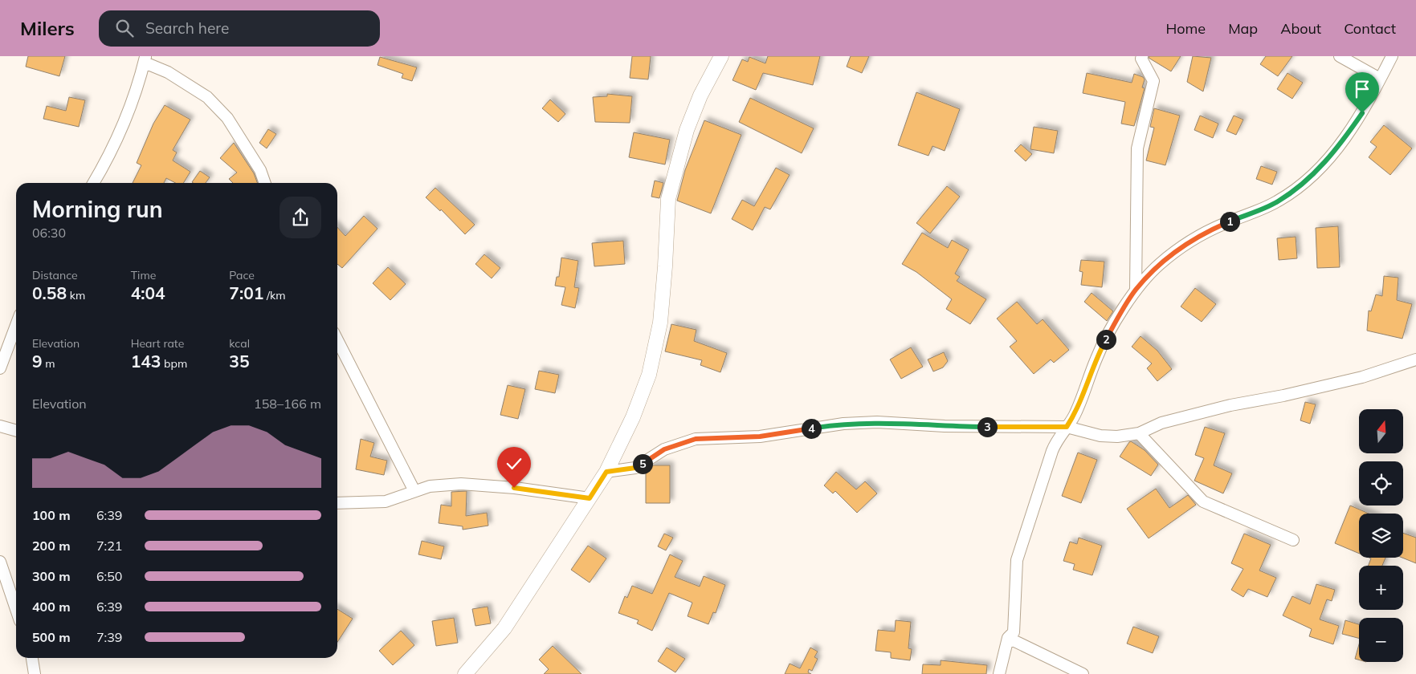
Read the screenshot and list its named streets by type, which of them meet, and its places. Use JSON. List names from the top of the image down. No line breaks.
{"north":"top","page":{"header":"Milers","search":"Search here","nav":["Home","Map","About","Contact"],"heading":["Morning run","06:30"],"pins":["1","2","3","4","5"],"stats":[["Distance","0.58 km"],["Time","4:04"],["Pace","7:01 /km"],["Elevation","9 m"],["Heart rate","143 bpm"],["kcal","35"]],"chart":["Elevation","158–166 m"],"map_buttons":["+","−"],"list":[{"name":"100 m","note":"6:39"},{"name":"200 m","note":"7:21"},{"name":"300 m","note":"6:50"},{"name":"400 m","note":"6:39"},{"name":"500 m","note":"7:39"}]}}
